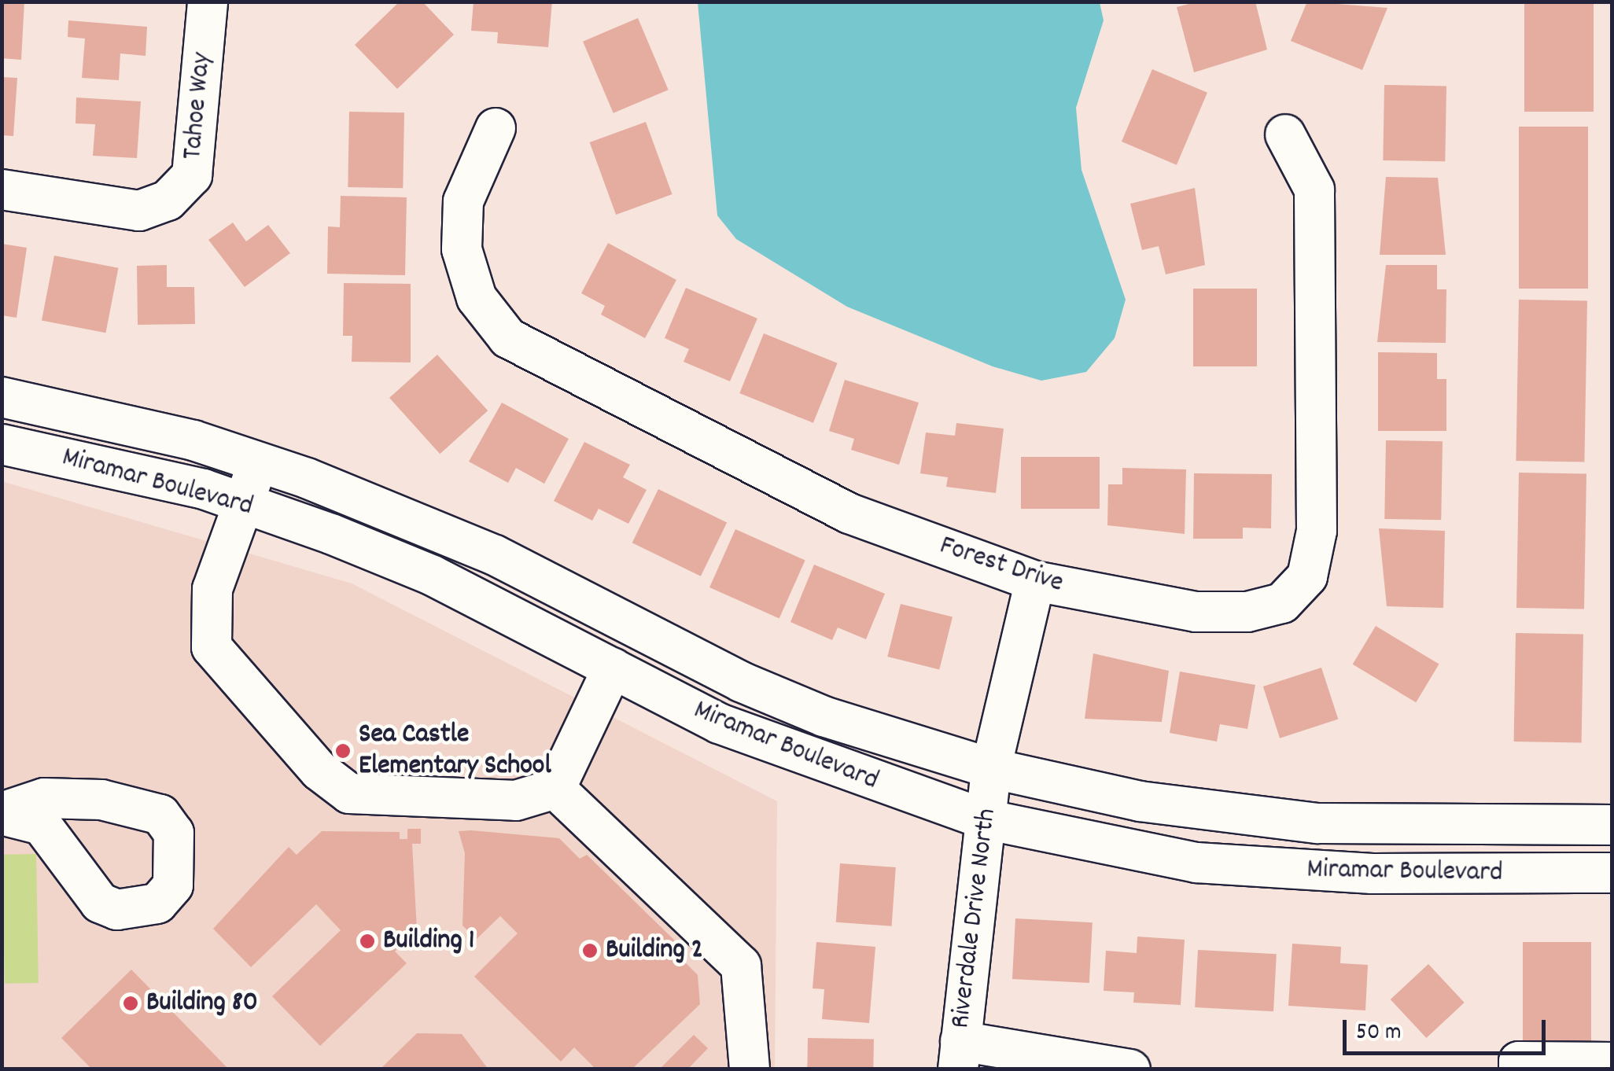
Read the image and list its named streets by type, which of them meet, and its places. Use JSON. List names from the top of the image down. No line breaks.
{"streets":{"street":["Tahoe Way","Miramar Boulevard","Forest Drive","Riverdale Drive North"]},"crossings":[["Miramar Boulevard","Riverdale Drive North"],["Forest Drive","Riverdale Drive North"]],"places":["Sea Castle Elementary School","Building 1","Building 2","Building 80"],"scale_bar":"50 m"}
